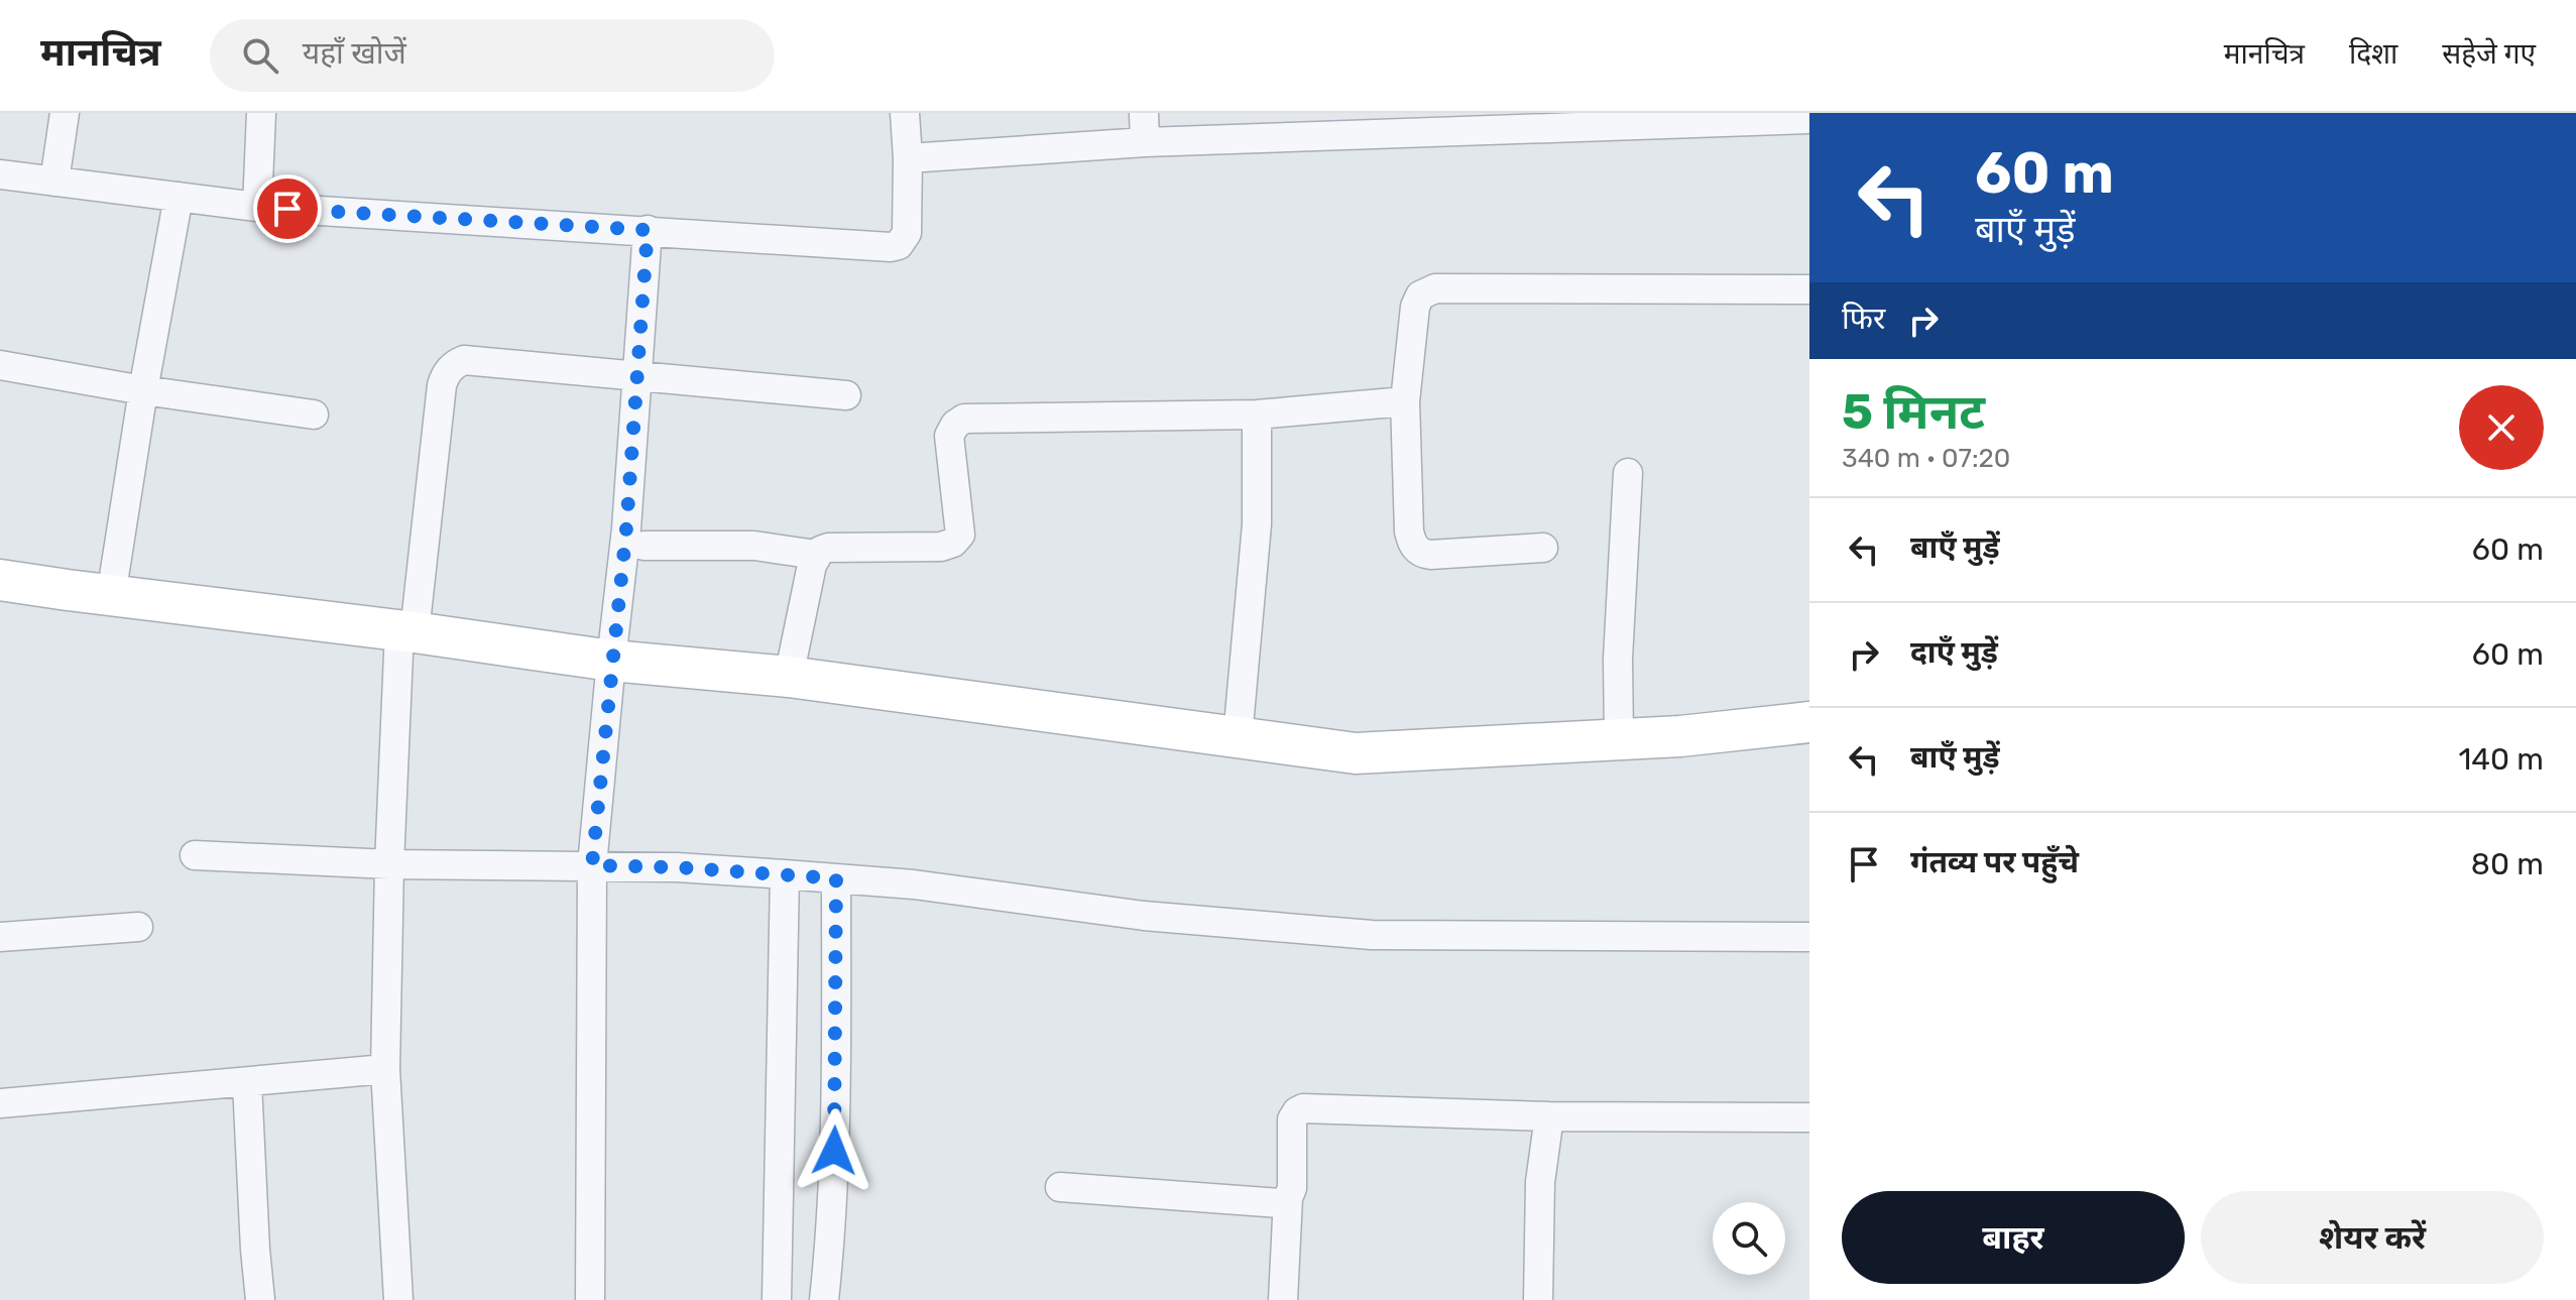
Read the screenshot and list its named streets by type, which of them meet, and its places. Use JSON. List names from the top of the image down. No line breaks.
{"page":{"header":"मानचित्र","search":"यहाँ खोजें","nav":["मानचित्र","दिशा","सहेजे गए"],"turn":["60 m","बाएँ मुड़ें"],"then":"फिर","heading":["5 मिनट","340 m · 07:20"],"list":[{"name":"बाएँ मुड़ें","value":"60 m"},{"name":"दाएँ मुड़ें","value":"60 m"},{"name":"बाएँ मुड़ें","value":"140 m"},{"name":"गंतव्य पर पहुँचे","value":"80 m"}],"buttons":["बाहर","शेयर करें"]}}
